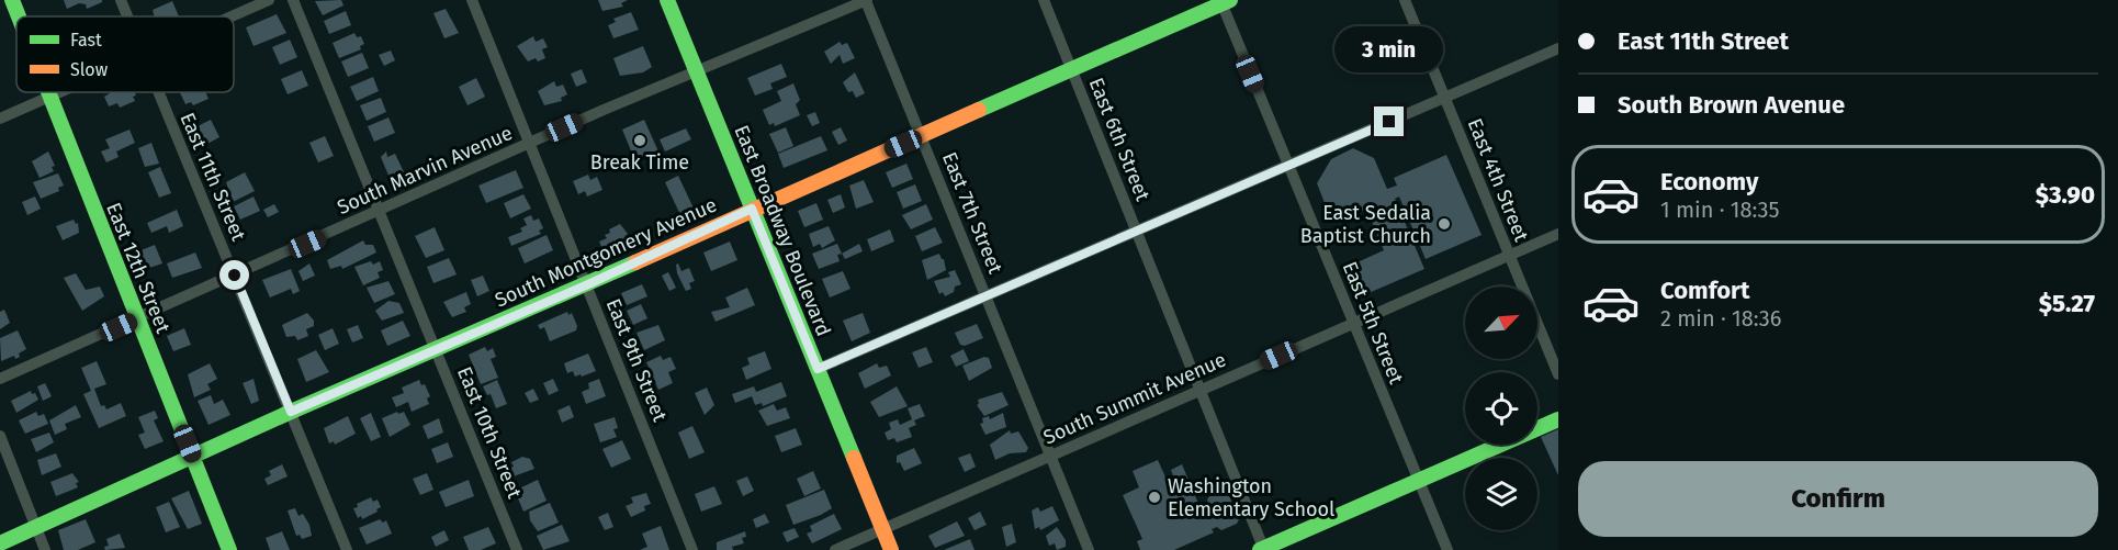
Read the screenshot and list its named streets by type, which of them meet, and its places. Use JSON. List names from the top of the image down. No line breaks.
{"streets":{"main road":["East Broadway Boulevard","South Montgomery Avenue","East 12th Street"],"street":["East 6th Street","South Marvin Avenue","East 11th Street","East 4th Street","East 7th Street","East 5th Street","East 9th Street","South Summit Avenue","East 10th Street"]},"crossings":[["East 6th Street","South Montgomery Avenue"],["East 6th Street","South Summit Avenue"],["South Marvin Avenue","East 11th Street"],["South Marvin Avenue","East 7th Street"],["South Marvin Avenue","East Broadway Boulevard"],["South Marvin Avenue","East 12th Street"],["South Marvin Avenue","East 9th Street"],["South Marvin Avenue","East 10th Street"],["East 11th Street","South Montgomery Avenue"],["East 4th Street","South Summit Avenue"],["East 7th Street","South Montgomery Avenue"],["East 7th Street","South Summit Avenue"],["East Broadway Boulevard","South Montgomery Avenue"],["East Broadway Boulevard","South Summit Avenue"],["South Montgomery Avenue","East 12th Street"],["South Montgomery Avenue","East 5th Street"],["South Montgomery Avenue","East 9th Street"],["South Montgomery Avenue","East 10th Street"],["East 5th Street","South Summit Avenue"]],"places":["Break Time","East Sedalia Baptist Church","Washington Elementary School"],"legend":["Fast","Slow"],"north":"top right","page":{"banner":["East 11th Street","South Brown Avenue"],"bubble":"3 min","list":[{"name":"Economy","note":"1 min · 18:35","value":"$3.90"},{"name":"Comfort","note":"2 min · 18:36","value":"$5.27"}],"buttons":"Confirm"}}
